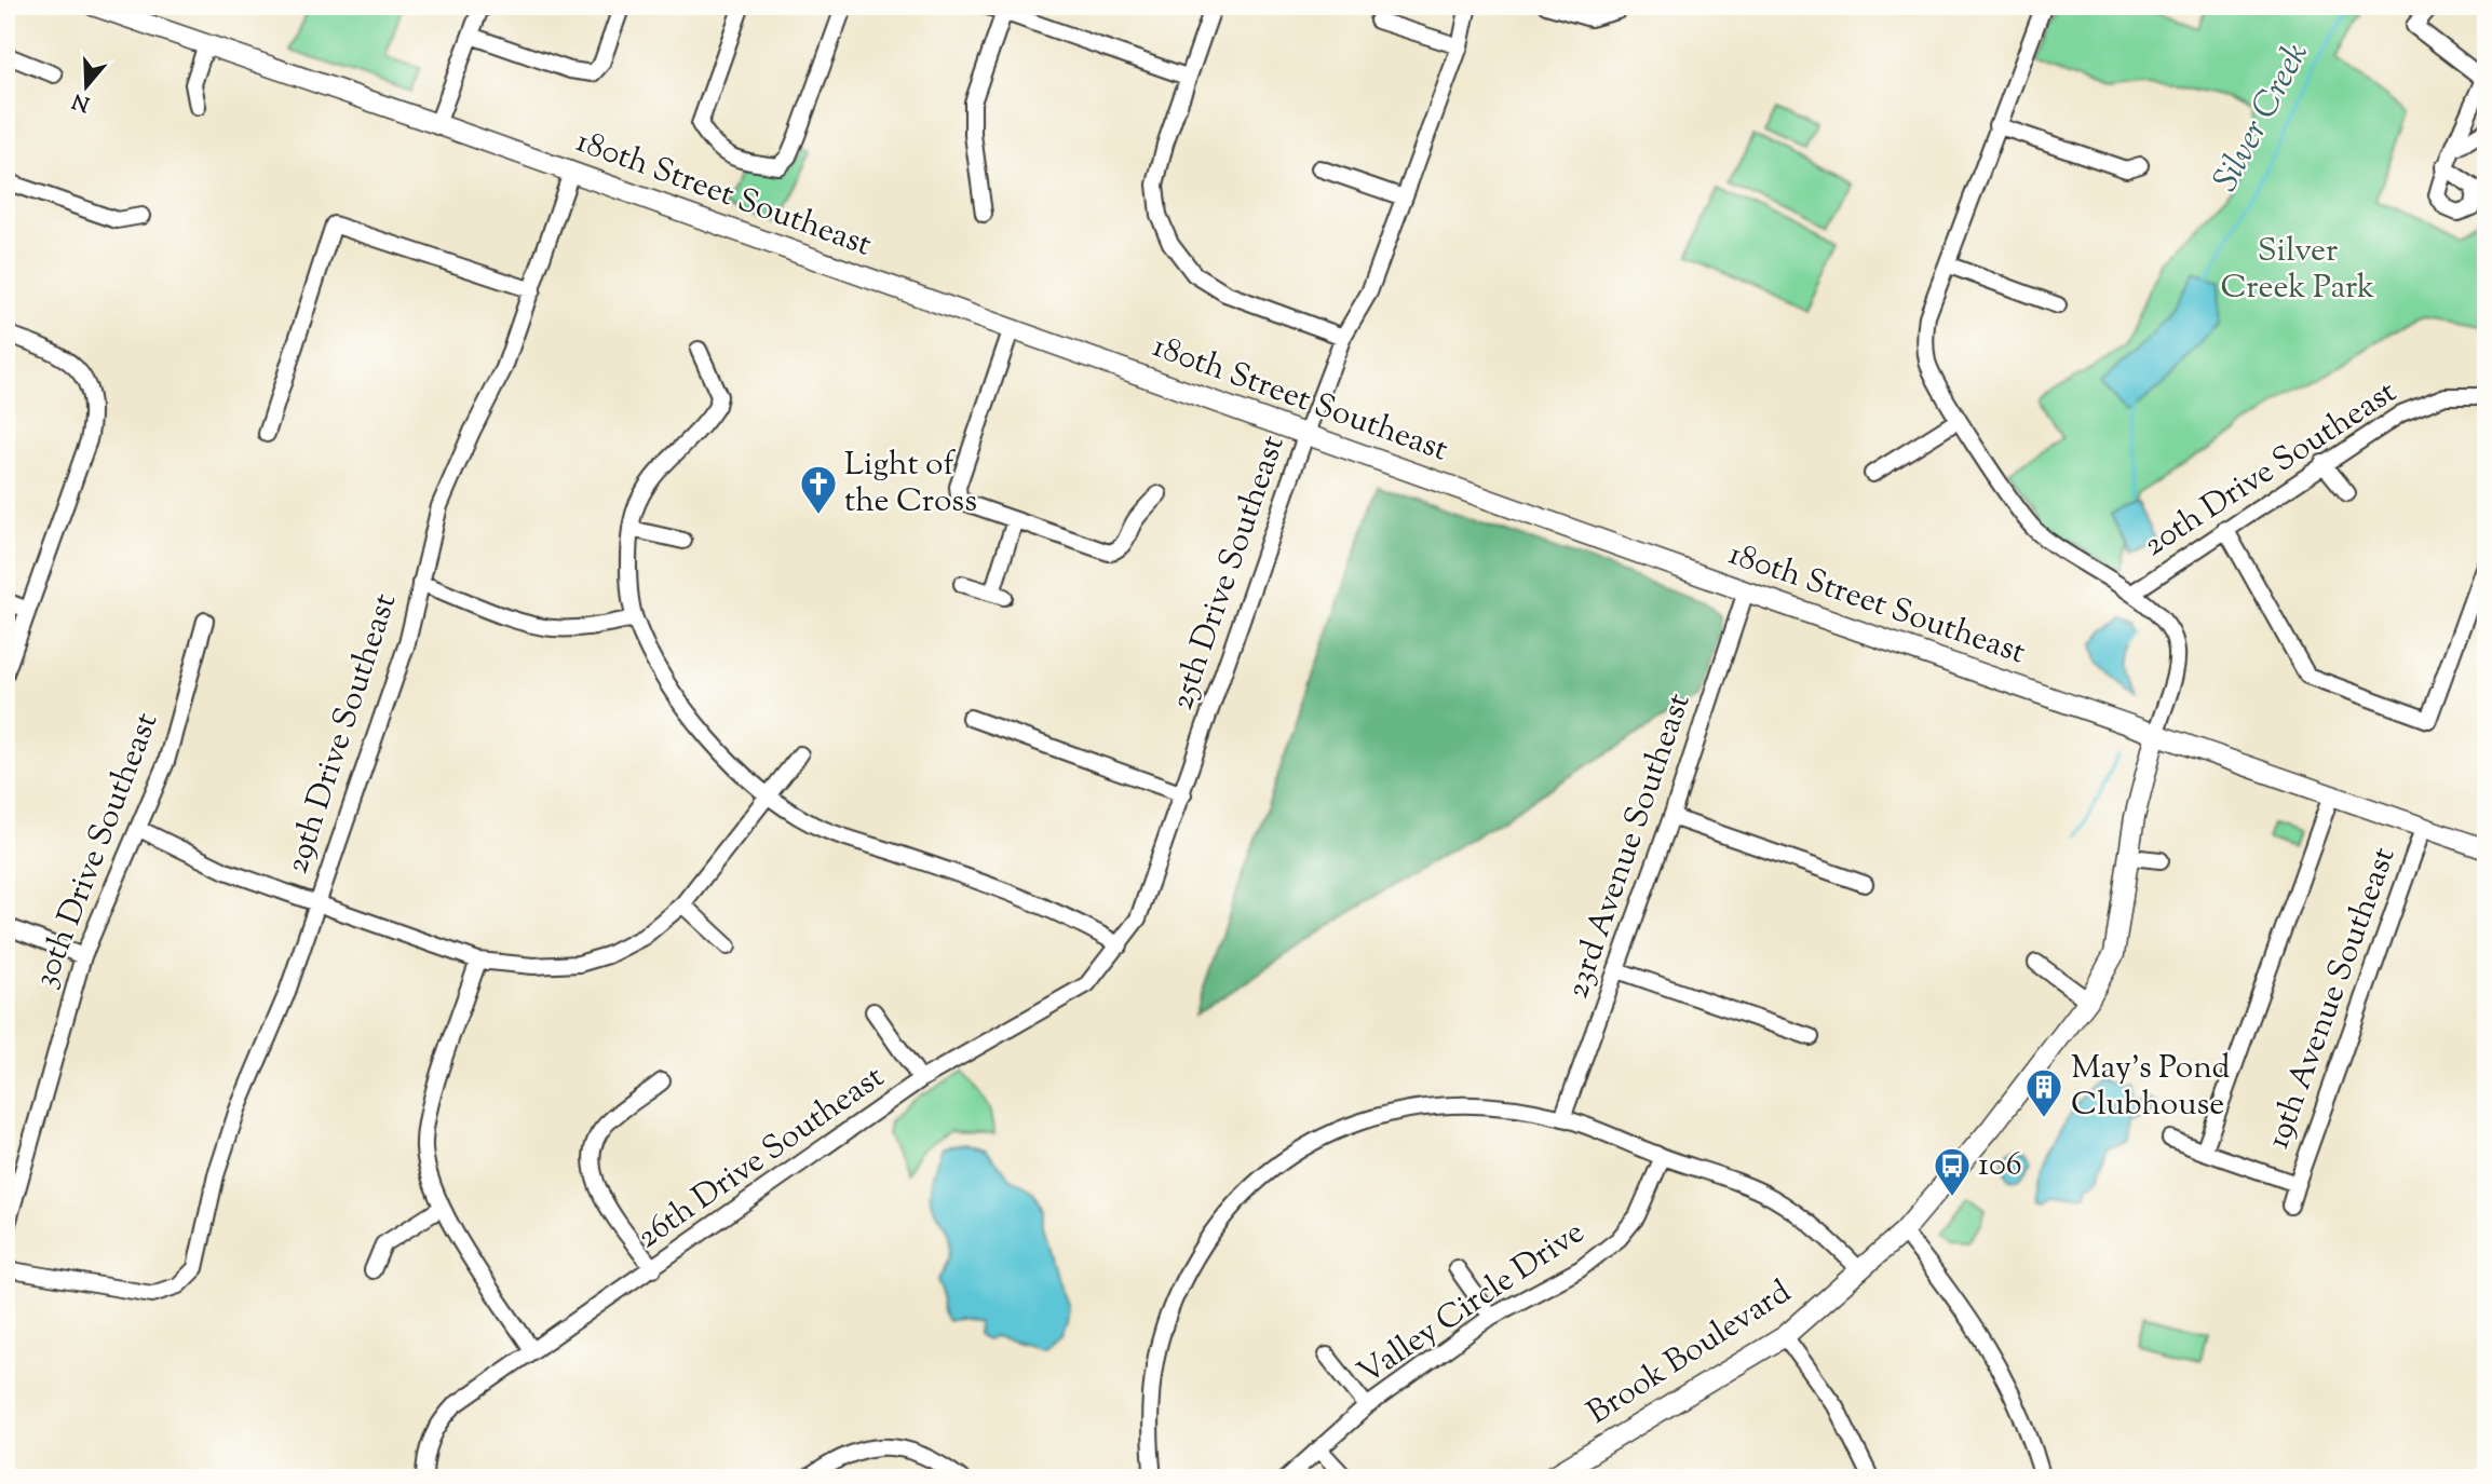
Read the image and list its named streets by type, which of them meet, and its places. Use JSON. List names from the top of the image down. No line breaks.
{"streets":{"street":["180th Street Southeast","20th Drive Southeast","25th Drive Southeast","29th Drive Southeast","23rd Avenue Southeast","30th Drive Southeast","19th Avenue Southeast","26th Drive Southeast","Valley Circle Drive","Brook Boulevard"]},"crossings":[["180th Street Southeast","25th Drive Southeast"],["180th Street Southeast","29th Drive Southeast"],["180th Street Southeast","23rd Avenue Southeast"],["180th Street Southeast","19th Avenue Southeast"],["180th Street Southeast","Brook Boulevard"],["25th Drive Southeast","26th Drive Southeast"]],"water":["Silver Creek"],"parks":["Silver Creek Park"],"places":{"church":["Light of the Cross"],"building":["May's Pond Clubhouse"],"bus stop":["106"]},"north":"bottom"}
